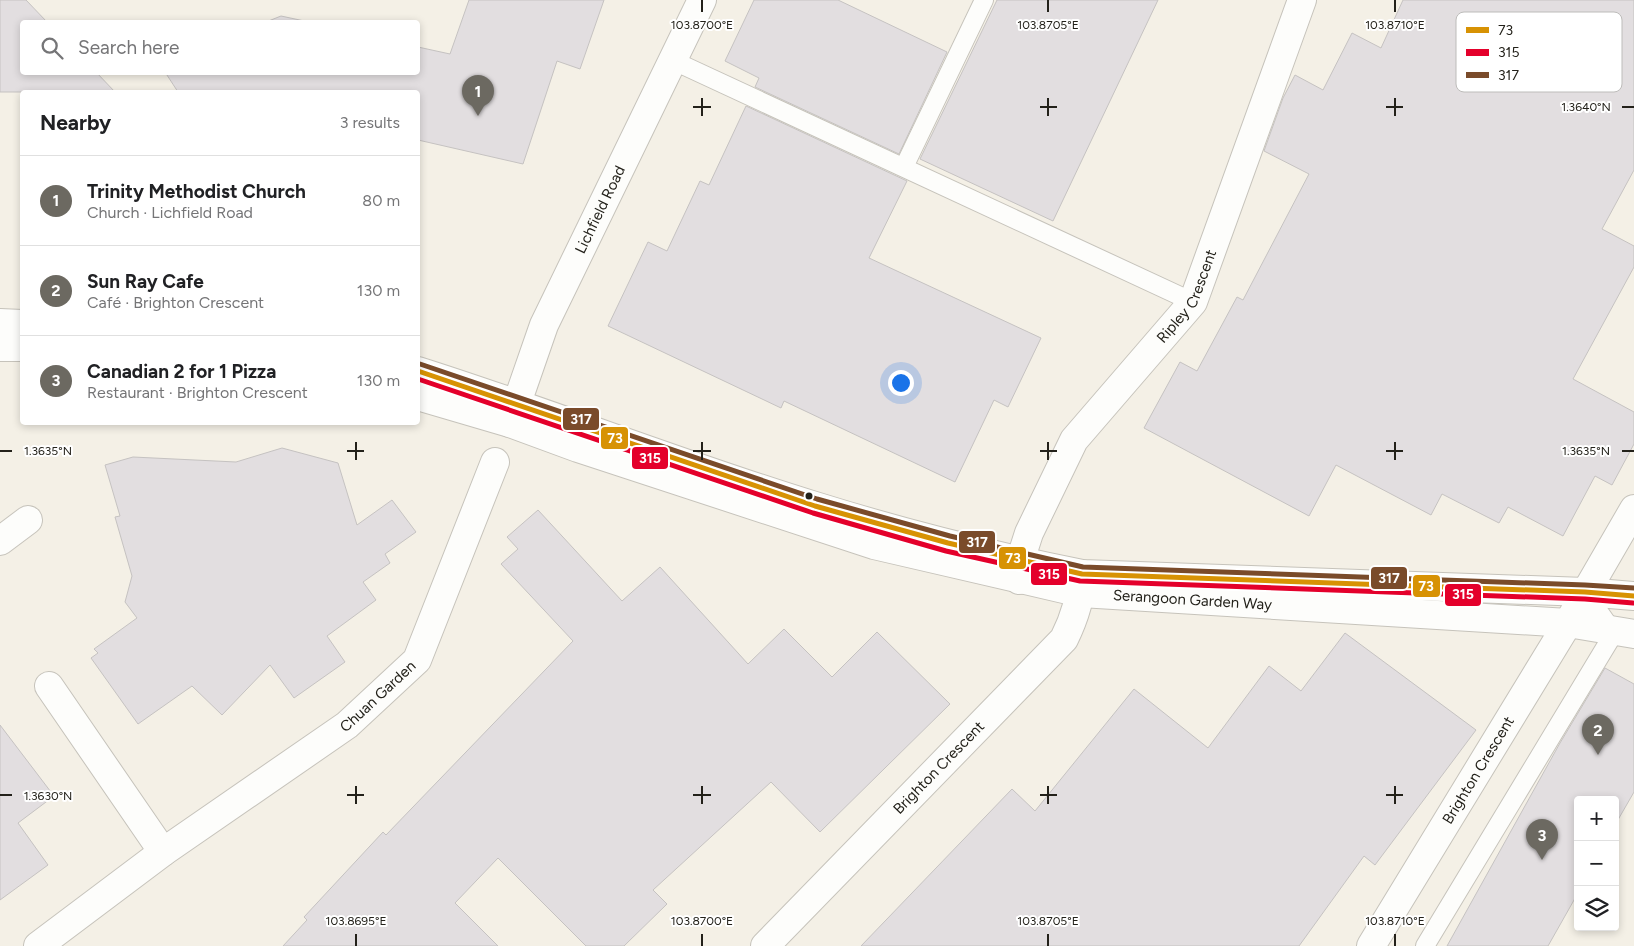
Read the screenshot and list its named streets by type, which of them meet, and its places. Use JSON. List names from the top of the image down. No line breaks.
{"streets":{"street":["Lichfield Road","Ripley Crescent","Serangoon Garden Way","Chuan Garden","Brighton Crescent"]},"crossings":[["Lichfield Road","Serangoon Garden Way"],["Ripley Crescent","Serangoon Garden Way"],["Serangoon Garden Way","Brighton Crescent"]],"lines":["transit line 317","transit line 73","transit line 315"],"legend":["73","315","317"],"page":{"search":"Search here","pins":["1","2","3"],"heading":["Nearby","3 results"],"list":[{"mark":"1","name":"Trinity Methodist Church","note":"Church · Lichfield Road","value":"80 m"},{"mark":"2","name":"Sun Ray Cafe","note":"Café · Brighton Crescent","value":"130 m"},{"mark":"3","name":"Canadian 2 for 1 Pizza","note":"Restaurant · Brighton Crescent","value":"130 m"}],"map_buttons":["+","−"]},"coordinates":["103.8700°E","103.8705°E","103.8710°E","1.3640°N","1.3635°N","1.3630°N","103.8695°E"]}
